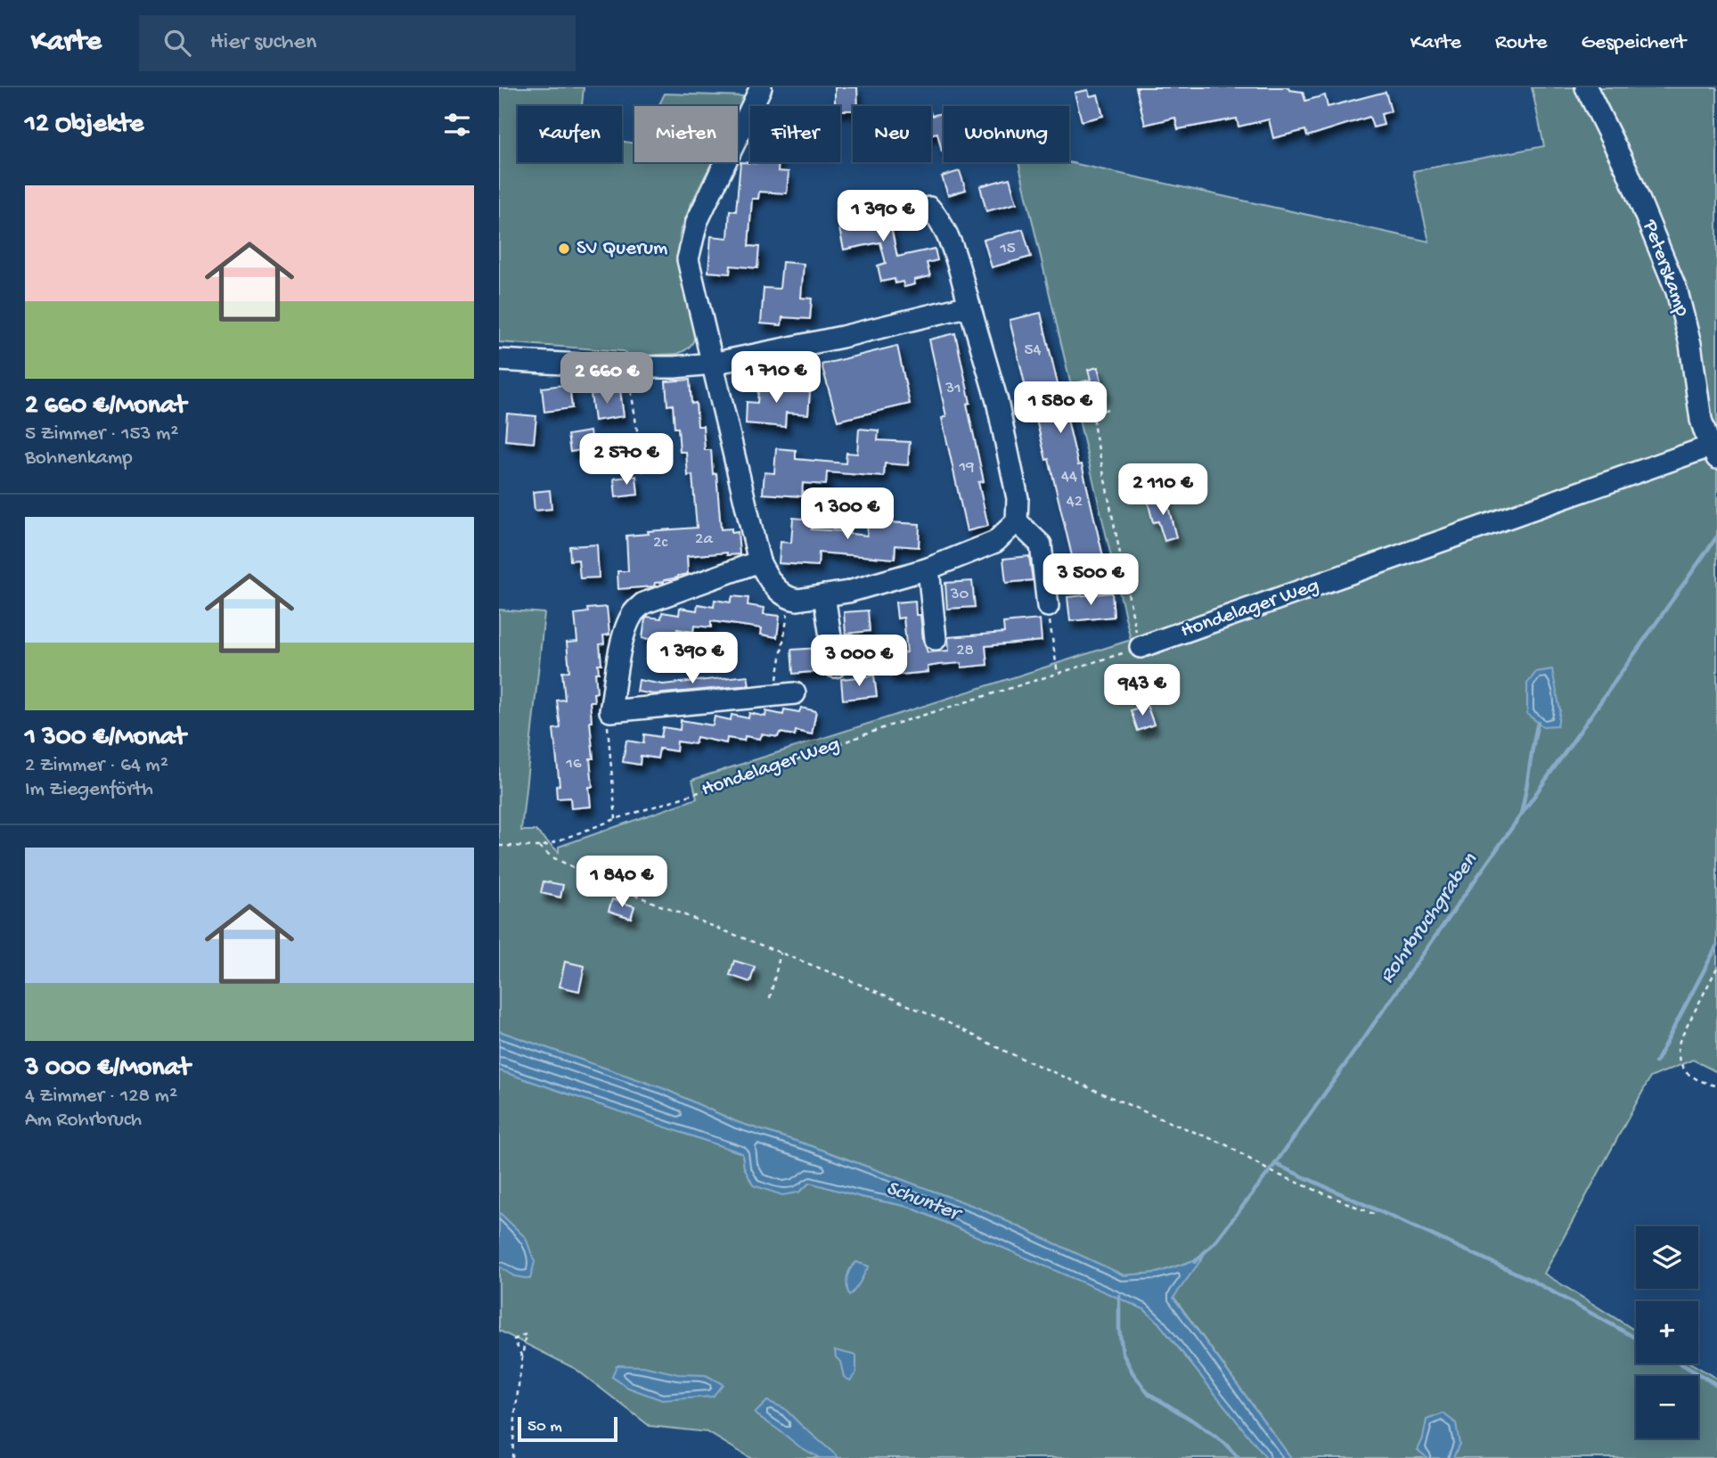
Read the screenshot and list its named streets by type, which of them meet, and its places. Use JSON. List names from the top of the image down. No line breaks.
{"streets":{"street":["Peterskamp","Hondelager Weg"]},"crossings":[["Peterskamp","Hondelager Weg"]],"water":["Rohrbruchgraben","Schunter"],"places":["SV Querum"],"house_numbers":["15","54","31","19","44","42","2a","2c","30","28","16"],"scale_bar":"50 m","page":{"header":"Karte","search":"Hier suchen","nav":["Karte","Route","Gespeichert"],"heading":"12 Objekte","chip":["Kaufen","Mieten","Filter","Neu","Wohnung"],"list":[{"name":"2 660 €/Monat","note":"5 Zimmer · 153 m² · Bohnenkamp"},{"name":"1 300 €/Monat","note":"2 Zimmer · 64 m² · Im Ziegenförth"},{"name":"3 000 €/Monat","note":"4 Zimmer · 128 m² · Am Rohrbruch"}],"price":["1 390 €","1 710 €","2 660 €","1 580 €","2 570 €","2 110 €","1 300 €","3 500 €","1 390 €","3 000 €","943 €","1 840 €"],"map_buttons":["+","−"],"scale":"50 m"}}
